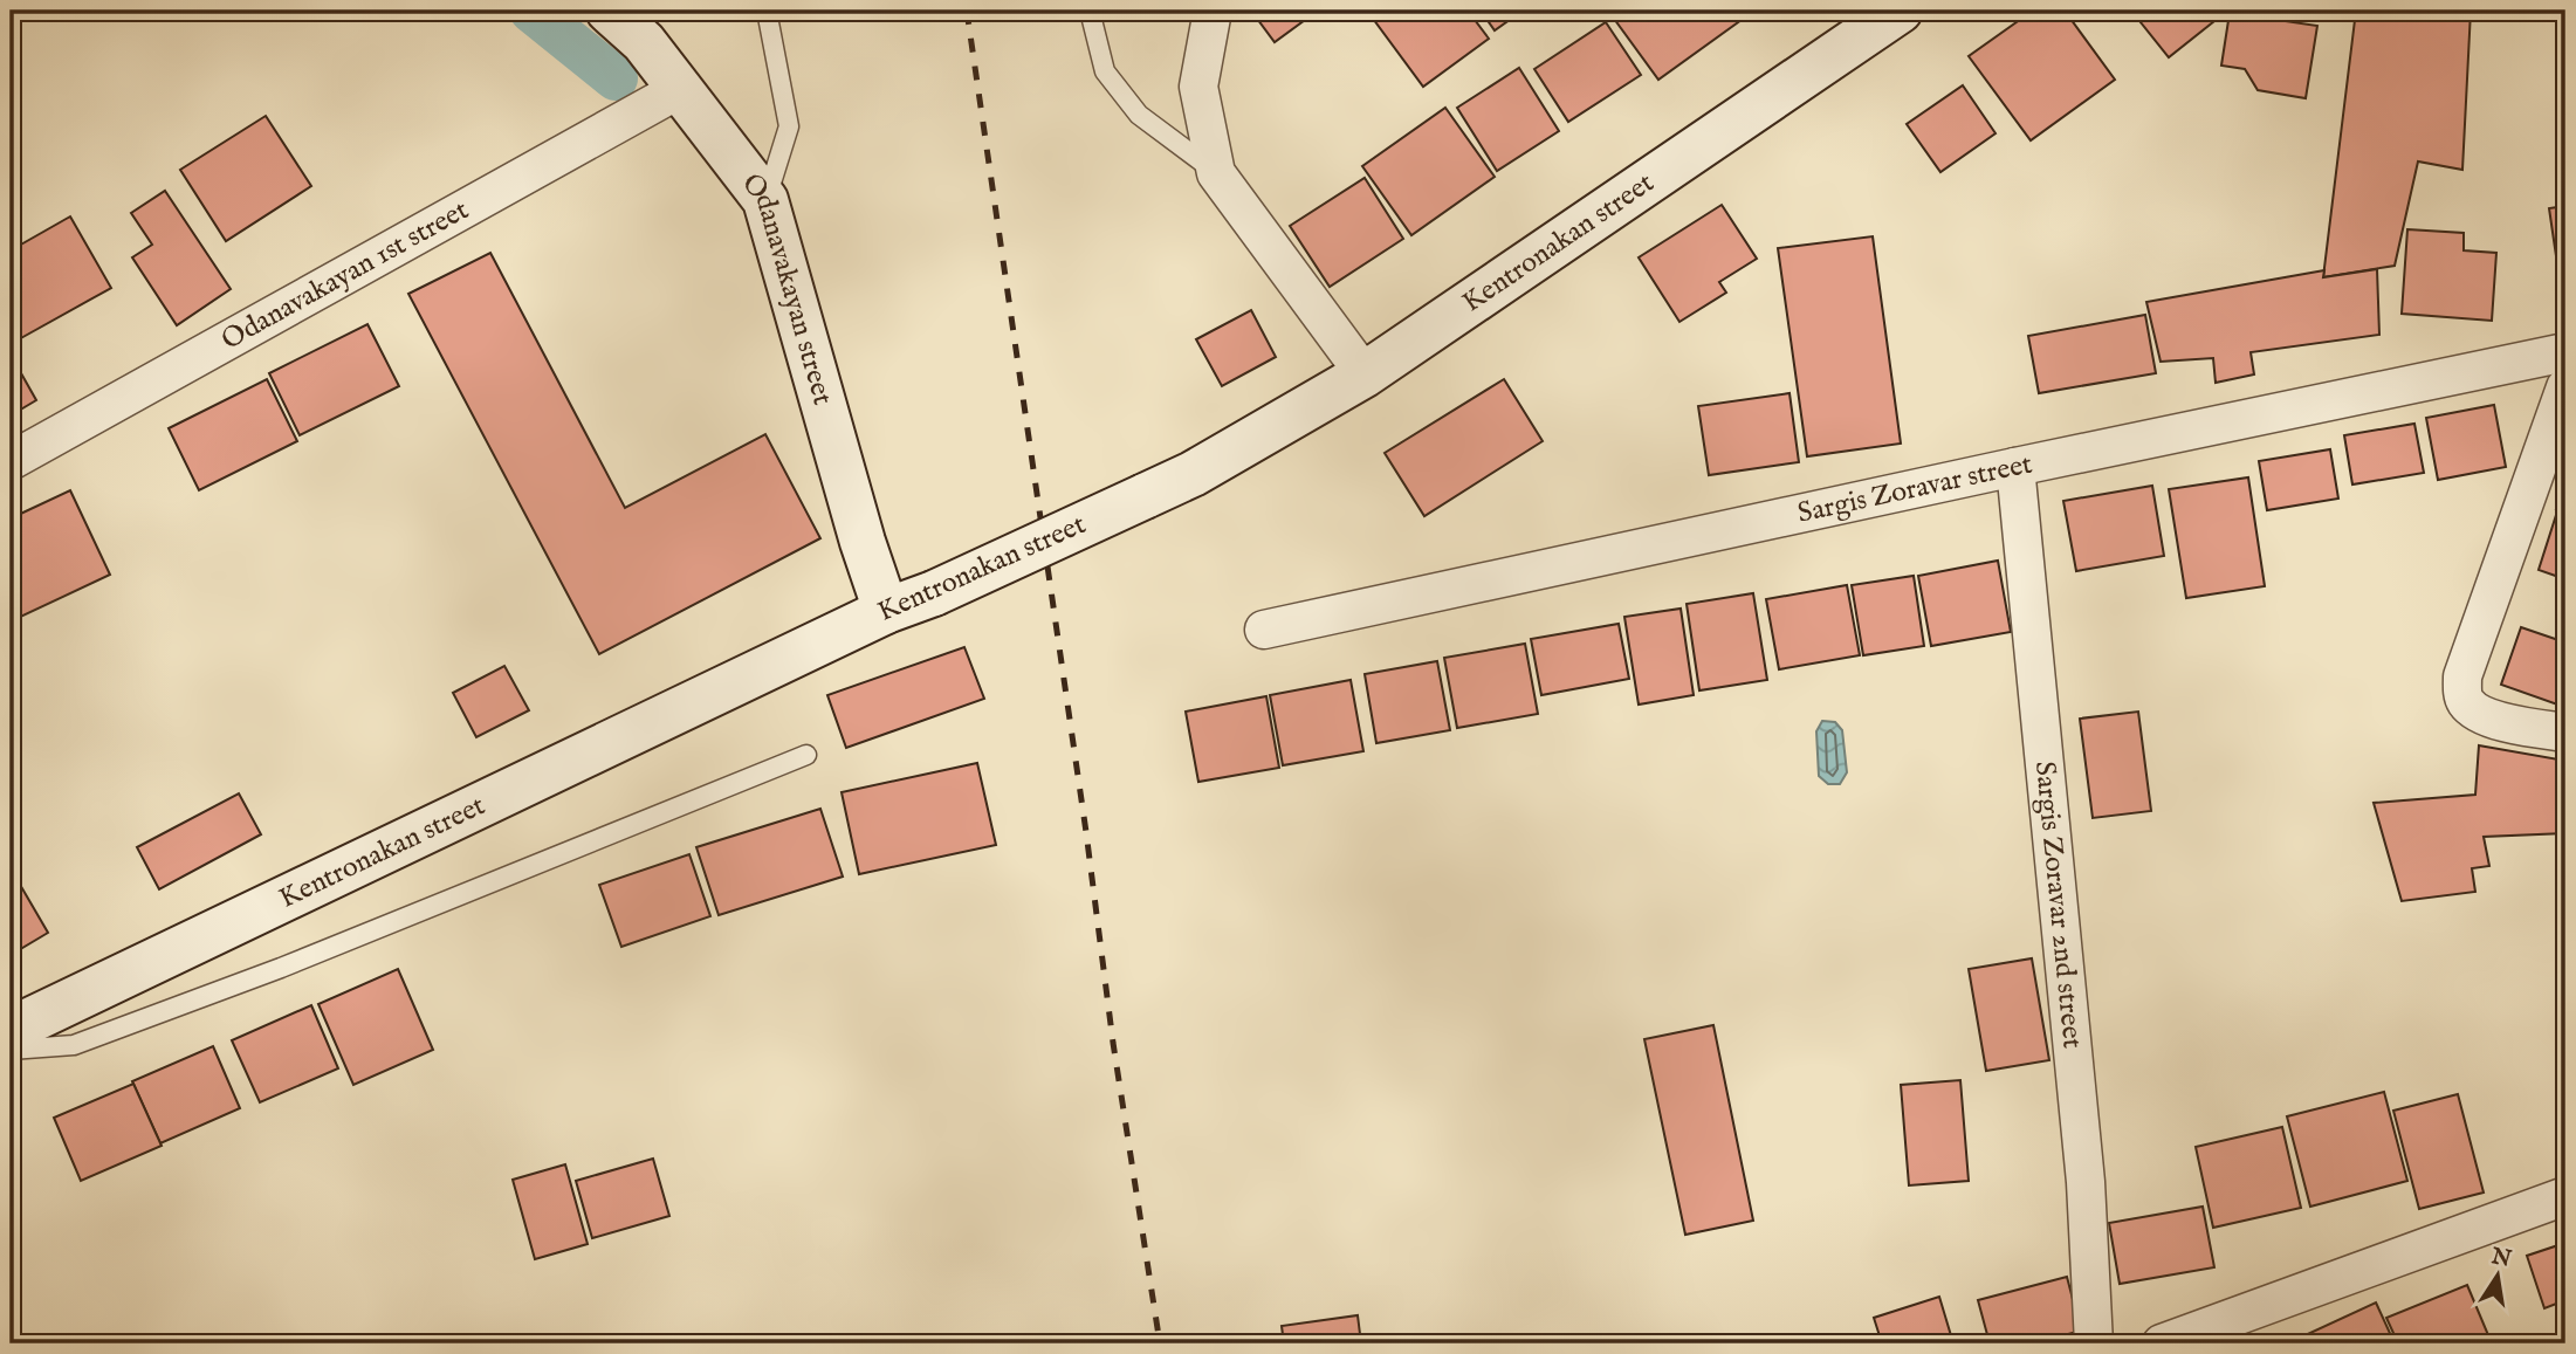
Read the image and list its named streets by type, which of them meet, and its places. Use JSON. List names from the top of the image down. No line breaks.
{"streets":{"main road":["Kentronakan street","Odanavakayan street"],"street":["Odanavakayan 1st street","Sargis Zoravar street","Sargis Zoravar 2nd street"]},"crossings":[["Kentronakan street","Odanavakayan street"],["Odanavakayan 1st street","Odanavakayan street"],["Sargis Zoravar street","Sargis Zoravar 2nd street"]],"north":"top"}
